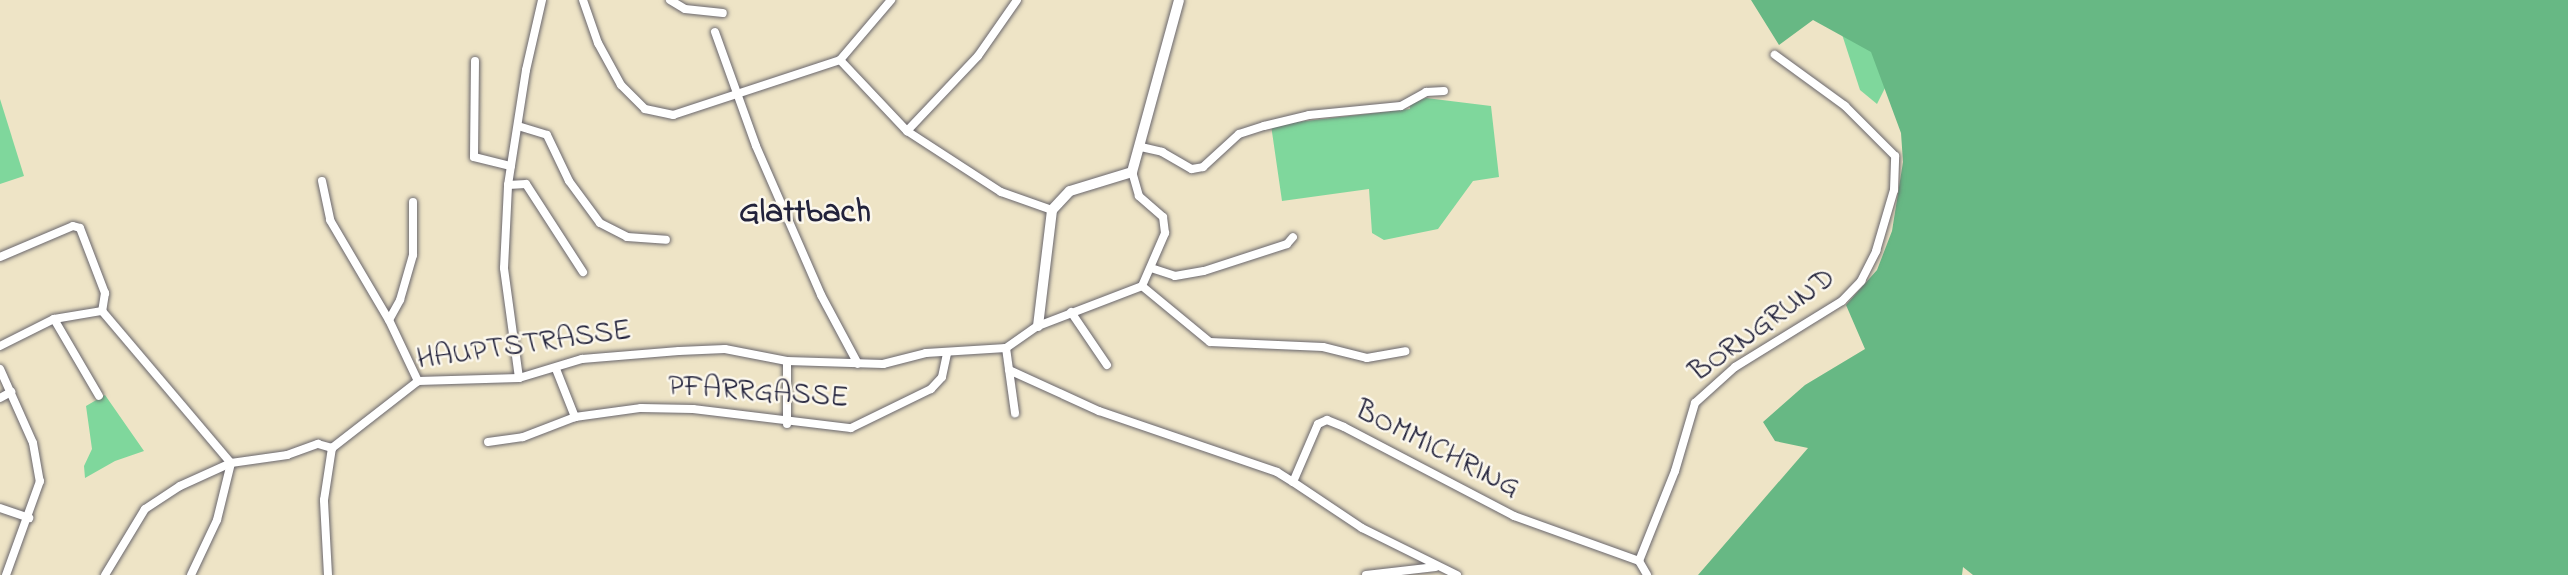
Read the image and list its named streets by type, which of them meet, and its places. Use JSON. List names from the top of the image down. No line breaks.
{"streets":{"street":["BORNGRUND","HAUPTSTRASSE","PFARRGASSE","BOMMICHRING"]},"crossings":[["BORNGRUND","BOMMICHRING"],["HAUPTSTRASSE","PFARRGASSE"]],"districts":["Glattbach"]}
